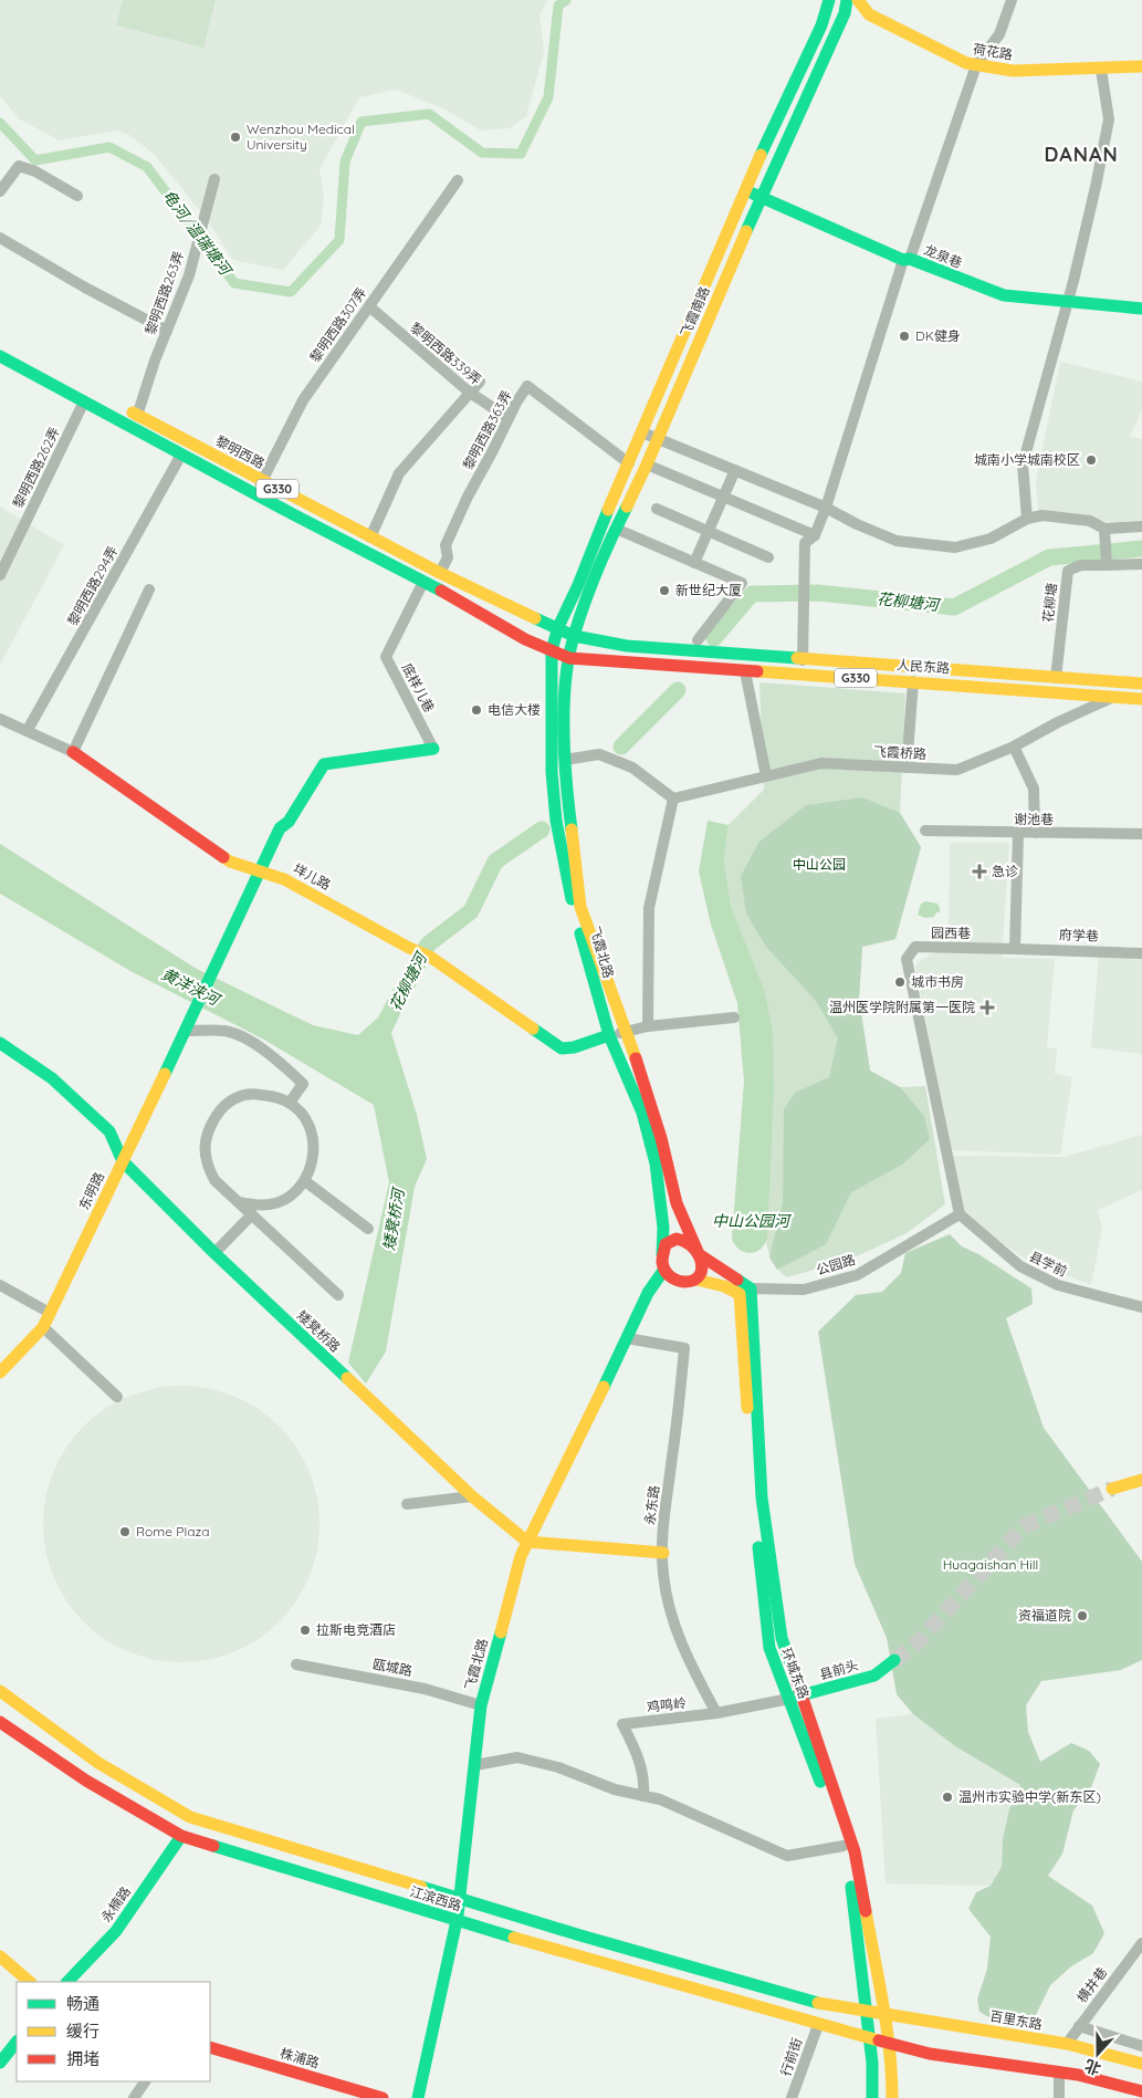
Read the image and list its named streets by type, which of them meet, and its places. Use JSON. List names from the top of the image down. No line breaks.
{"streets":{"main road":["荷花路","龙泉巷","飞霞南路","黎明西路","G330","人民东路","垟儿路","飞霞北路","东明路","矮凳桥路","县前头","环城东路","江滨西路","永楠路","百里东路","株浦路"],"street":["黎明西路263弄","黎明西路307弄","黎明西路339弄","黎明西路363弄","黎明西路262弄","黎明西路294弄","花柳塘","底样儿巷","飞霞桥路","谢池巷","园西巷","府学巷","县学前","公园路","永东路","瓯城路","鸡鸣岭","横井巷","行前街"]},"crossings":[["龙泉巷","飞霞南路"],["黎明西路263弄","黎明西路"],["飞霞南路","黎明西路363弄"],["飞霞南路","黎明西路"],["飞霞南路","G330"],["飞霞南路","人民东路"],["飞霞南路","飞霞北路"],["黎明西路307弄","黎明西路339弄"],["黎明西路307弄","黎明西路"],["黎明西路307弄","G330"],["黎明西路339弄","黎明西路363弄"],["黎明西路363弄","黎明西路"],["黎明西路","G330"],["黎明西路","飞霞北路"],["黎明西路262弄","G330"],["G330","黎明西路294弄"],["G330","人民东路"],["G330","底样儿巷"],["G330","飞霞北路"],["黎明西路294弄","垟儿路"],["花柳塘","人民东路"],["人民东路","飞霞桥路"],["人民东路","飞霞北路"],["底样儿巷","东明路"],["垟儿路","飞霞北路"],["垟儿路","东明路"],["园西巷","府学巷"],["园西巷","县学前"],["园西巷","公园路"],["飞霞北路","矮凳桥路"],["飞霞北路","永东路"],["飞霞北路","瓯城路"],["飞霞北路","江滨西路"],["东明路","矮凳桥路"],["县学前","公园路"],["公园路","环城东路"],["永东路","鸡鸣岭"],["县前头","环城东路"],["县前头","鸡鸣岭"],["环城东路","鸡鸣岭"],["环城东路","江滨西路"],["环城东路","百里东路"],["江滨西路","永楠路"],["江滨西路","百里东路"],["江滨西路","行前街"],["横井巷","百里东路"]],"districts":["DANAN"],"water":["龟河/温瑞塘河","花柳塘河","黄洋浃河","矮凳桥河","中山公园河"],"parks":["中山公园","Huagaishan Hill"],"places":{"other":["Wenzhou Medical University","DK健身","城南小学城南校区","新世纪大厦","电信大楼","城市书房","Rome Plaza","资福道院","拉斯电竞酒店","温州市实验中学(新东区)"],"health":["急诊","温州医学院附属第一医院"]},"legend":["畅通","缓行","拥堵"],"north":"bottom"}
